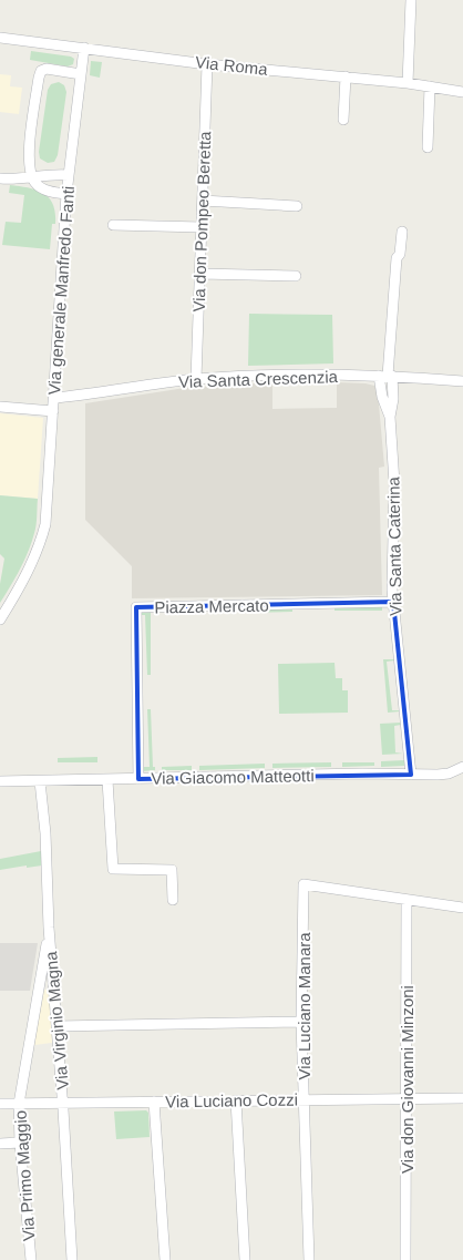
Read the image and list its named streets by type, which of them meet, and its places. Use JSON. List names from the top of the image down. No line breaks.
{"streets":{"street":["Via Roma","Via don Pompeo Beretta","Via generale Manfredo Fanti","Via Santa Crescenzia","Via Santa Caterina","Piazza Mercato","Via Giacomo Matteotti","Via Luciano Manara","Via Virginio Magna","Via don Giovanni Minzoni","Via Luciano Cozzi","Via Primo Maggio"]},"crossings":[["Via Roma","Via don Pompeo Beretta"],["Via Roma","Via generale Manfredo Fanti"],["Via don Pompeo Beretta","Via Santa Crescenzia"],["Via generale Manfredo Fanti","Via Santa Crescenzia"],["Via Santa Crescenzia","Via Santa Caterina"],["Via Santa Caterina","Piazza Mercato"],["Via Santa Caterina","Via Giacomo Matteotti"],["Piazza Mercato","Via Giacomo Matteotti"],["Via Giacomo Matteotti","Via Virginio Magna"],["Via Luciano Manara","Via don Giovanni Minzoni"],["Via Luciano Manara","Via Luciano Cozzi"],["Via Virginio Magna","Via Luciano Cozzi"],["Via Virginio Magna","Via Primo Maggio"],["Via don Giovanni Minzoni","Via Luciano Cozzi"],["Via Luciano Cozzi","Via Primo Maggio"]]}
